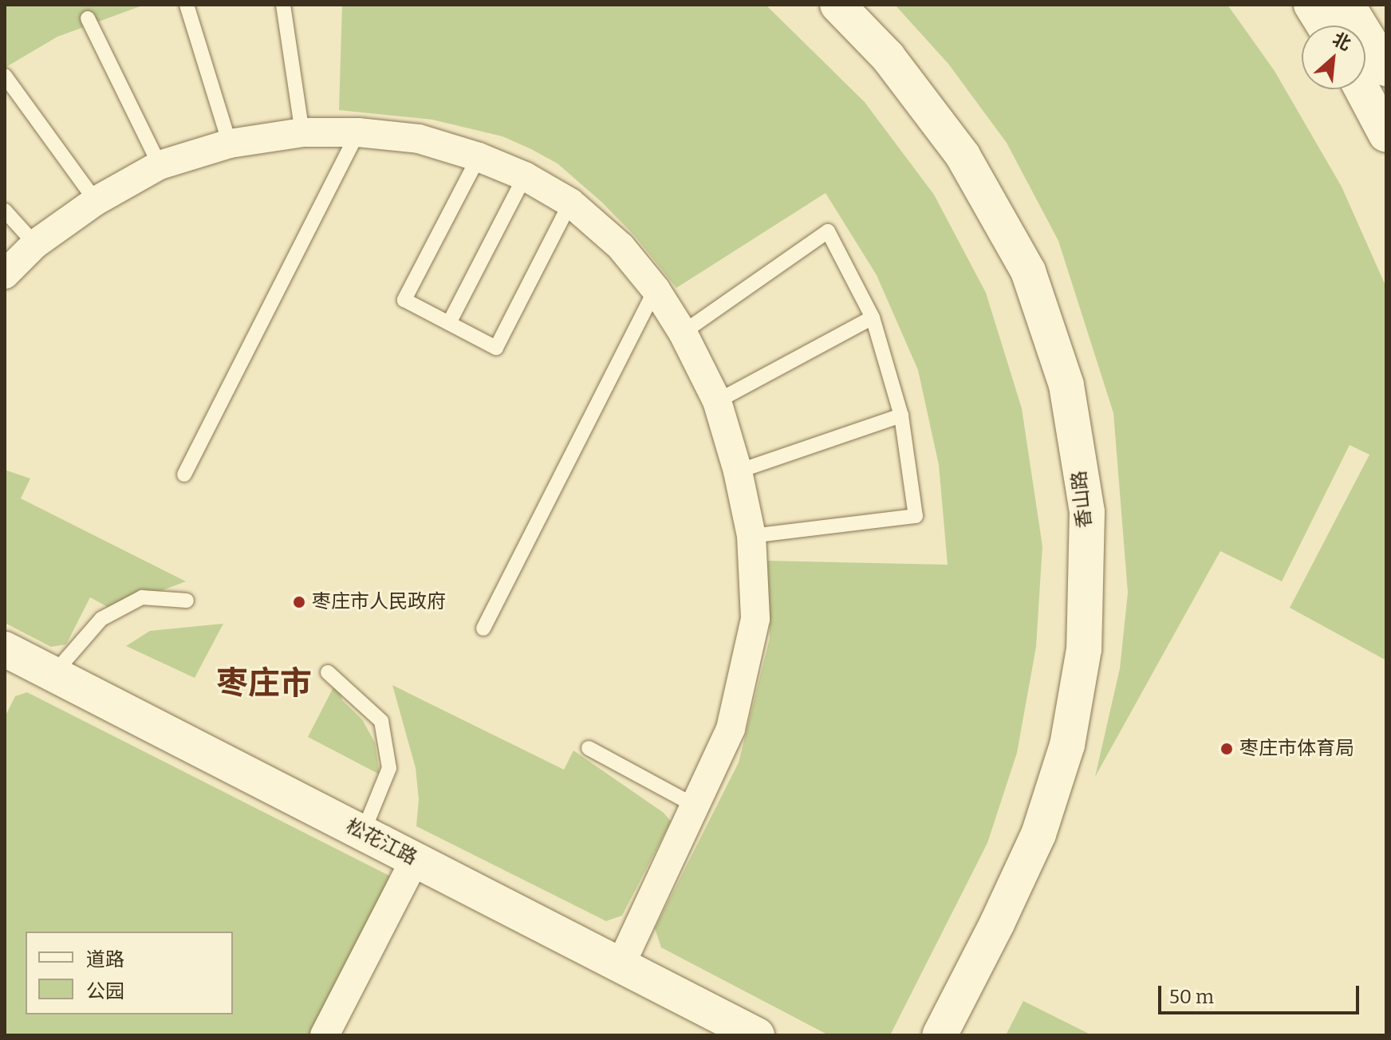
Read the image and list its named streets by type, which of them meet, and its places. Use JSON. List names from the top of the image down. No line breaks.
{"streets":{"street":["香山路","松花江路"]},"districts":["枣庄市"],"places":["枣庄市人民政府","枣庄市体育局"],"legend":["道路","公园"],"scale_bar":"50 m","north":"top right"}
